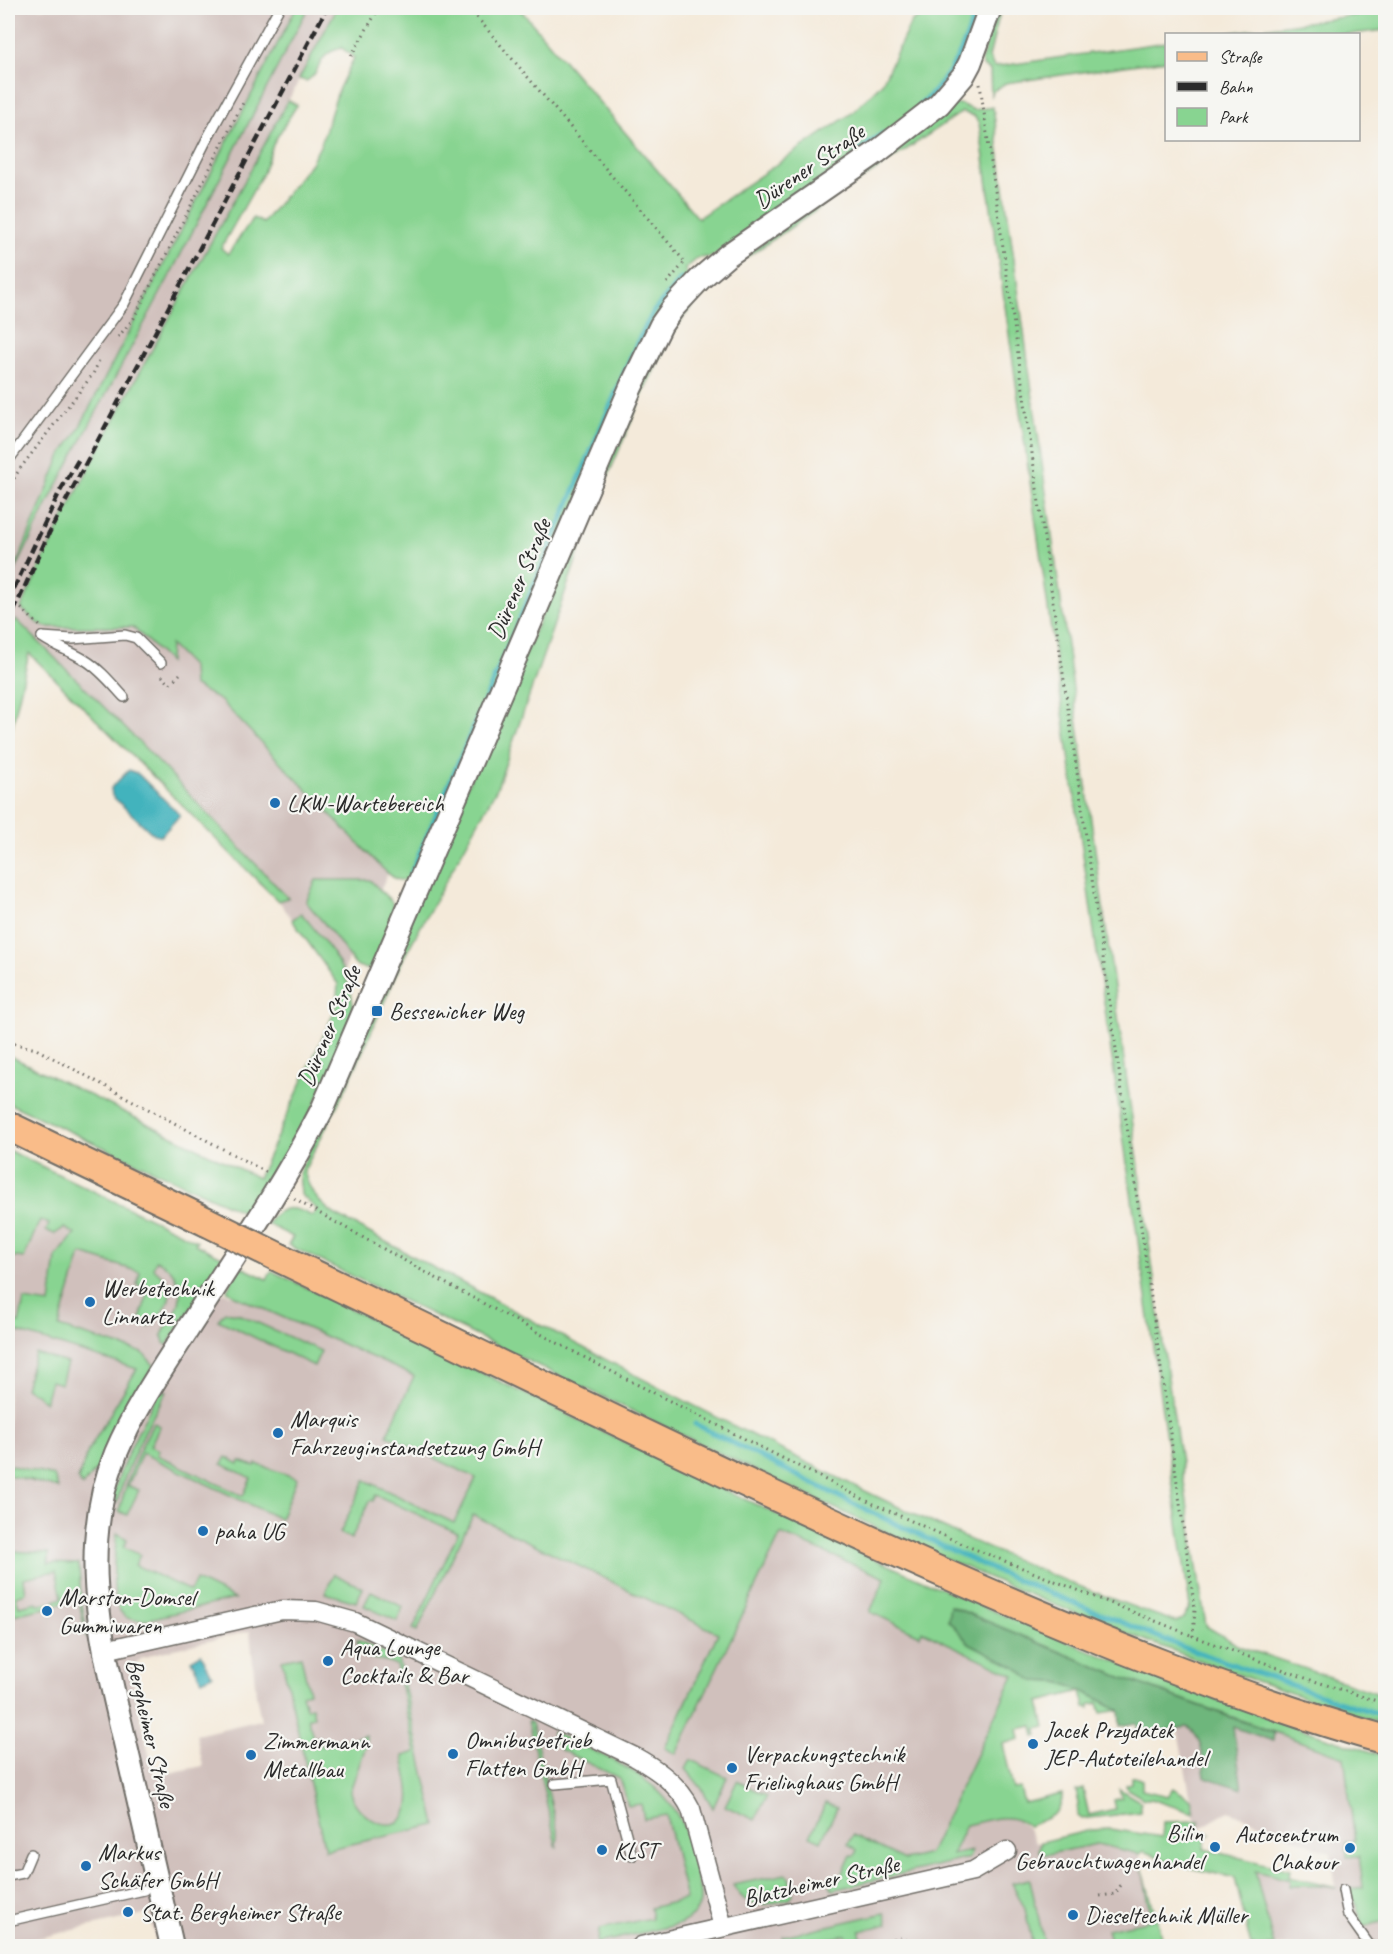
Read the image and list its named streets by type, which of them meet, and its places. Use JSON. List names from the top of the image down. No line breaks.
{"streets":{"street":["Dürener Straße","Bergheimer Straße","Blatzheimer Straße"]},"crossings":[["Dürener Straße","Bergheimer Straße"]],"places":{"other":["LKW-Wartebereich","Werbetechnik Linnartz","Marquis Fahrzeuginstandsetzung GmbH","paha UG","Marston-Domsel Gummiwaren","Aqua Lounge Cocktails & Bar","Jacek Przydatek JEP-Autoteilehandel","Omnibusbetrieb Flatten GmbH","Zimmermann Metallbau","Verpackungstechnik Frielinghaus GmbH","Bilin Gebrauchtwagenhandel","Autocentrum Chakour","KLST","Markus Schäfer GmbH","Stat. Bergheimer Straße","Dieseltechnik Müller"],"transit":["Bessenicher Weg"]},"legend":["Straße","Bahn","Park"]}
